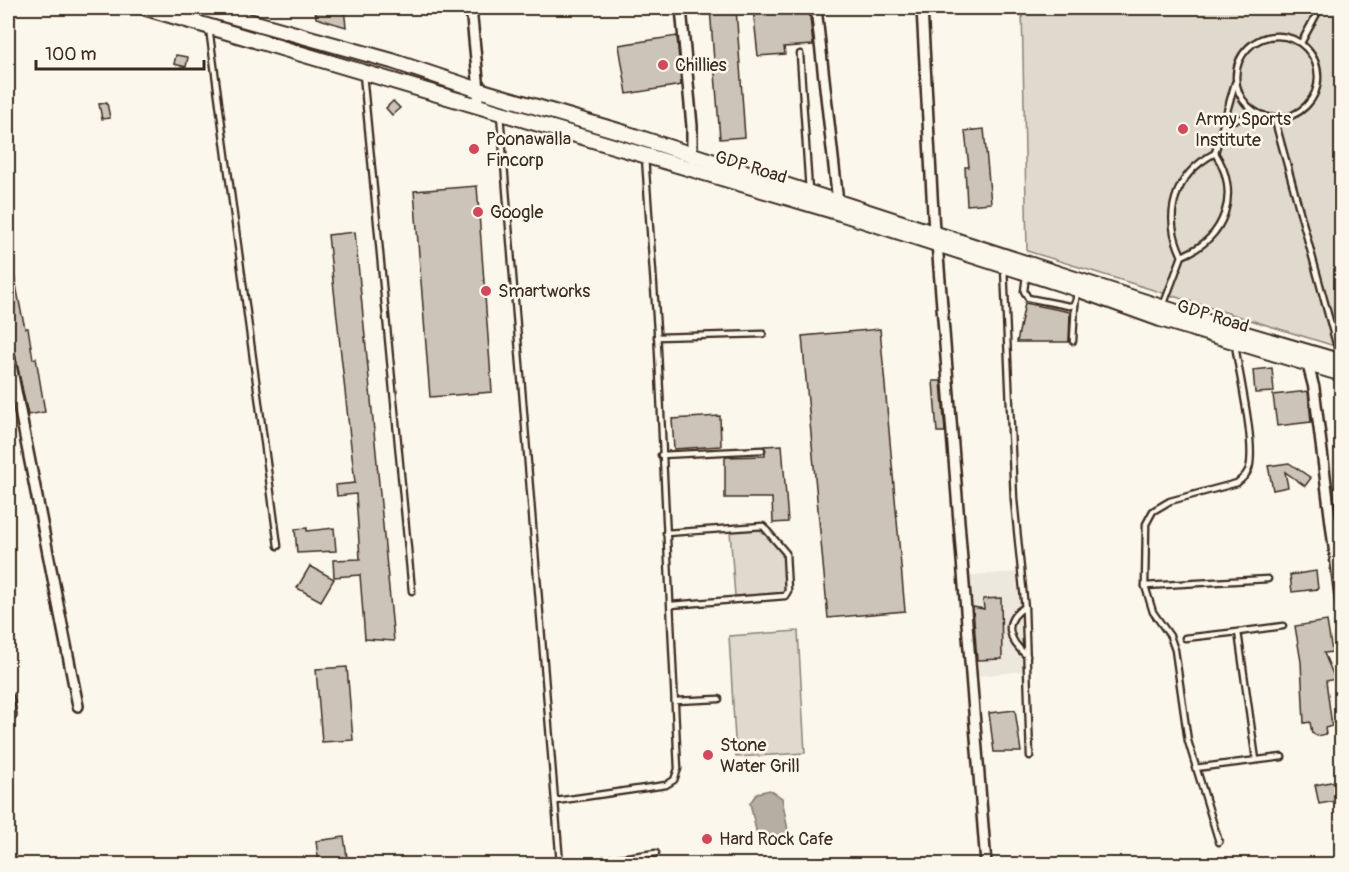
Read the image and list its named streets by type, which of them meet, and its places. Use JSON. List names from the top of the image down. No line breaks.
{"streets":{"main road":["GDP Road"]},"places":["Chillies","Army Sports Institute","Poonawalla Fincorp","Google","Smartworks","Stone Water Grill","Hard Rock Cafe"],"scale_bar":"100 m"}
